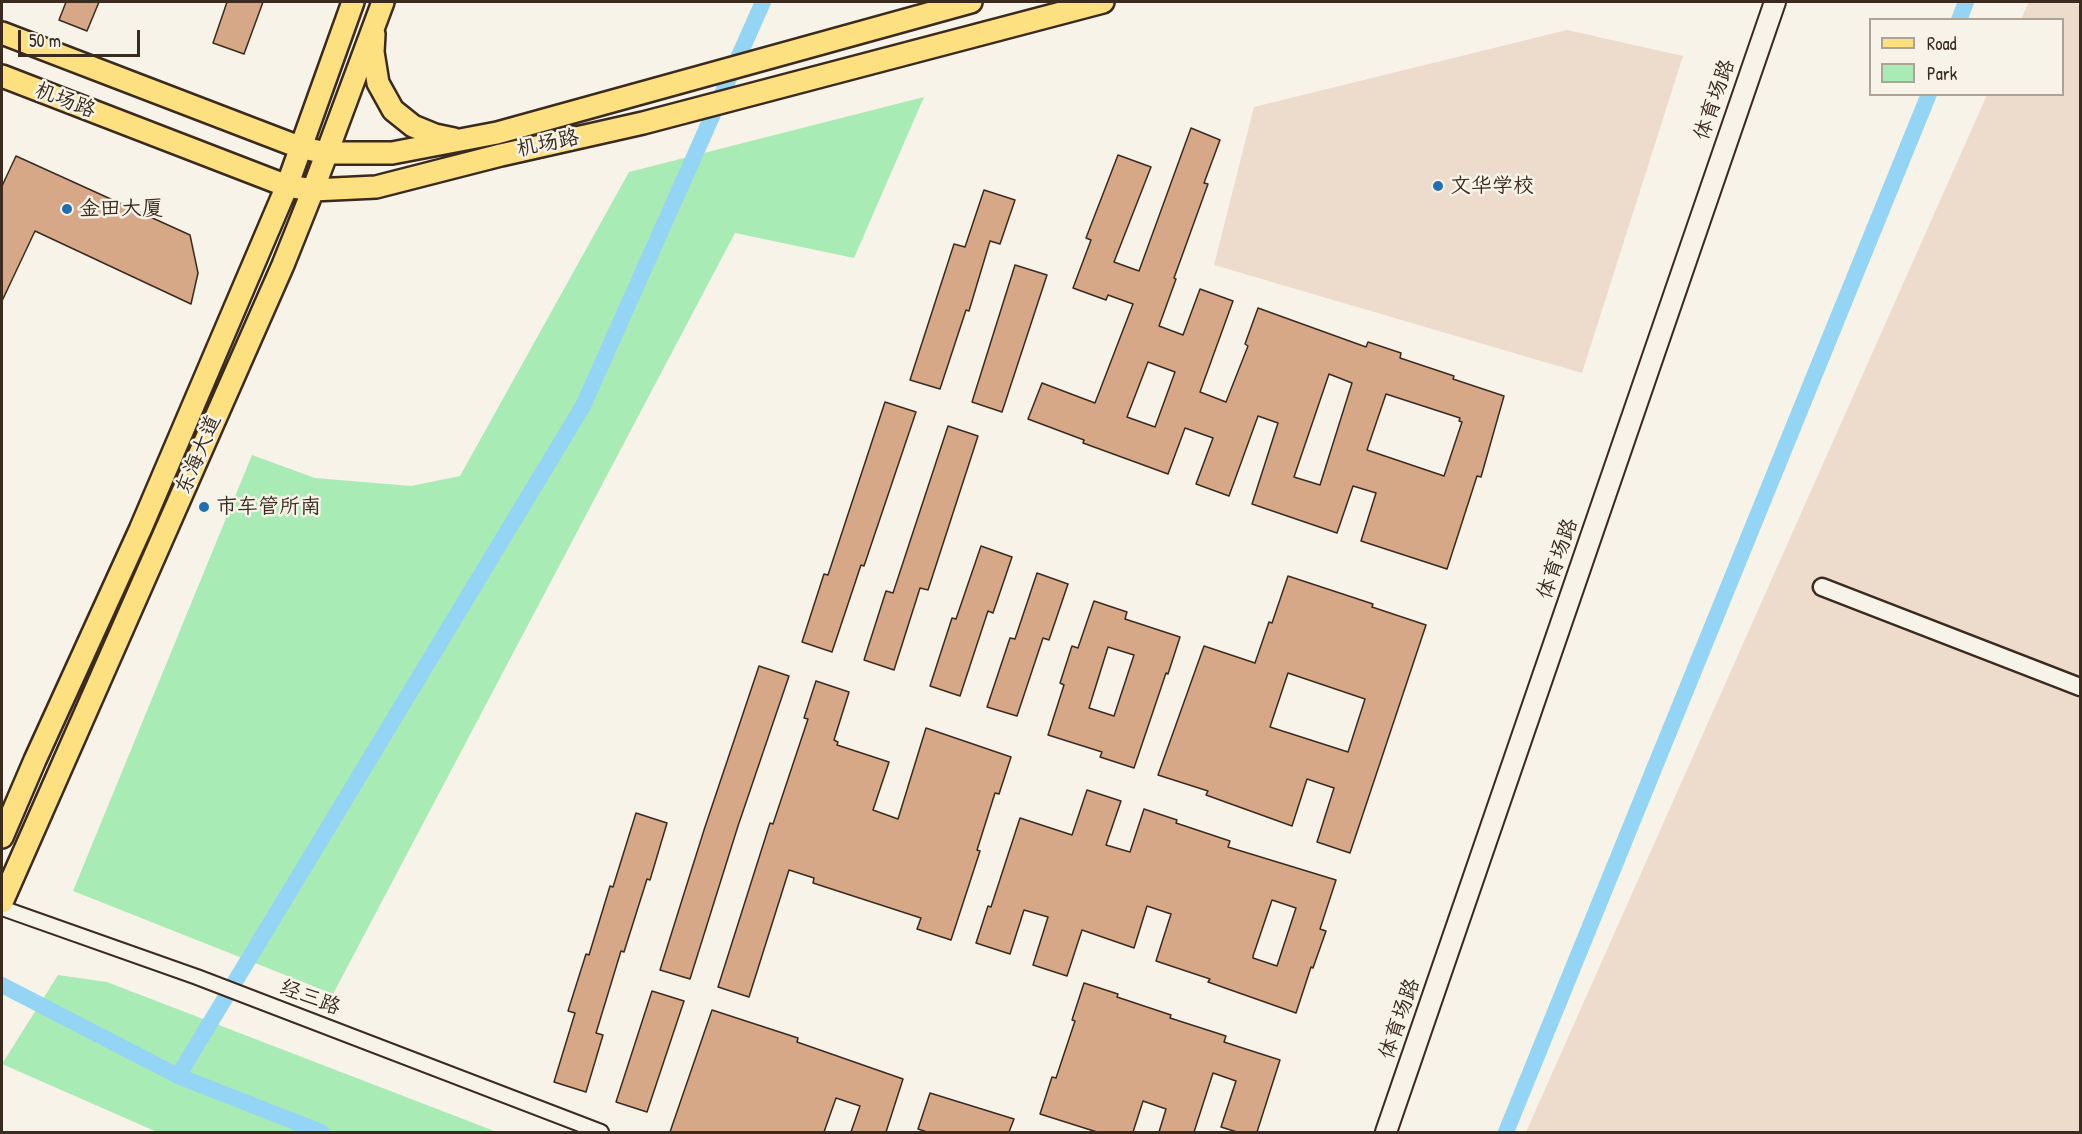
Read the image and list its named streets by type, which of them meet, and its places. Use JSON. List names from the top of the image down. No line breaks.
{"streets":{"main road":["体育场路","机场路","东海大道"],"street":["经三路"]},"crossings":[["机场路","东海大道"]],"places":["文华学校","金田大厦","市车管所南"],"legend":["Road","Park"],"scale_bar":"50 m"}
